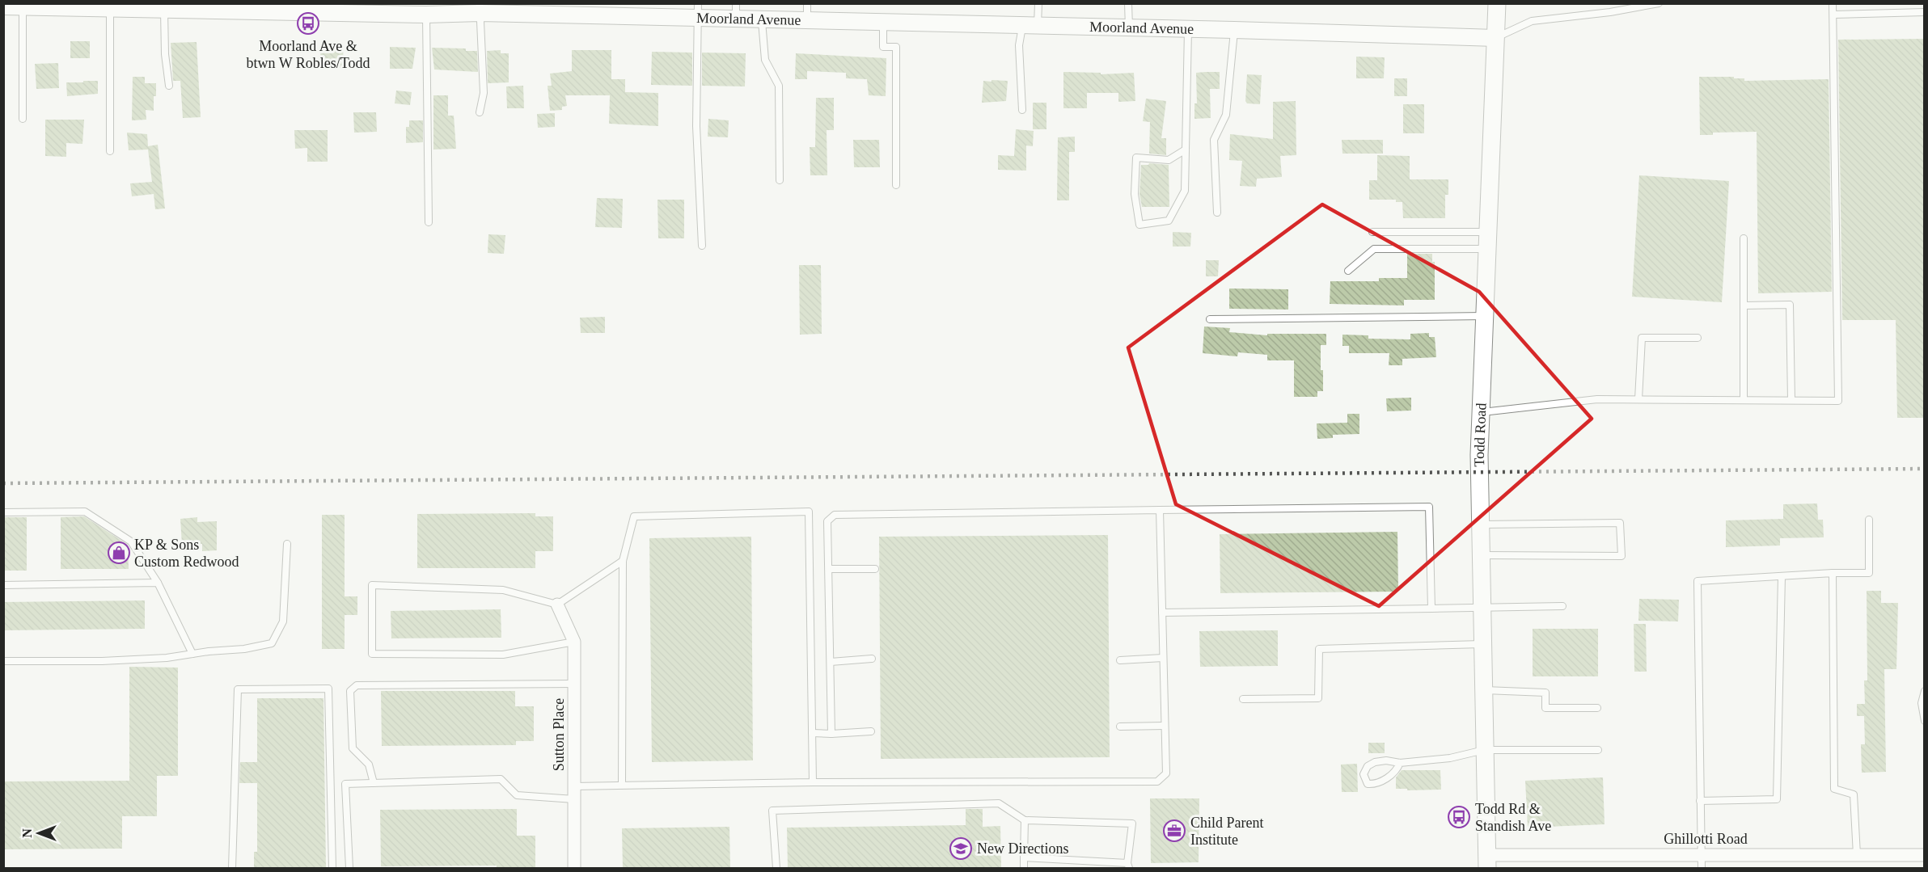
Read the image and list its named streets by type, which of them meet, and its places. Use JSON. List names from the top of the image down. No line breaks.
{"streets":{"main road":["Todd Road"],"street":["Moorland Avenue","Sutton Place","Ghillotti Road"]},"crossings":[["Moorland Avenue","Todd Road"],["Todd Road","Ghillotti Road"]],"places":{"bus stop":["Moorland Ave & btwn W Robles/Todd","Todd Rd & Standish Ave"],"shop":["KP & Sons Custom Redwood"],"office":["Child Parent Institute"],"school or university":["New Directions"]},"north":"left"}
